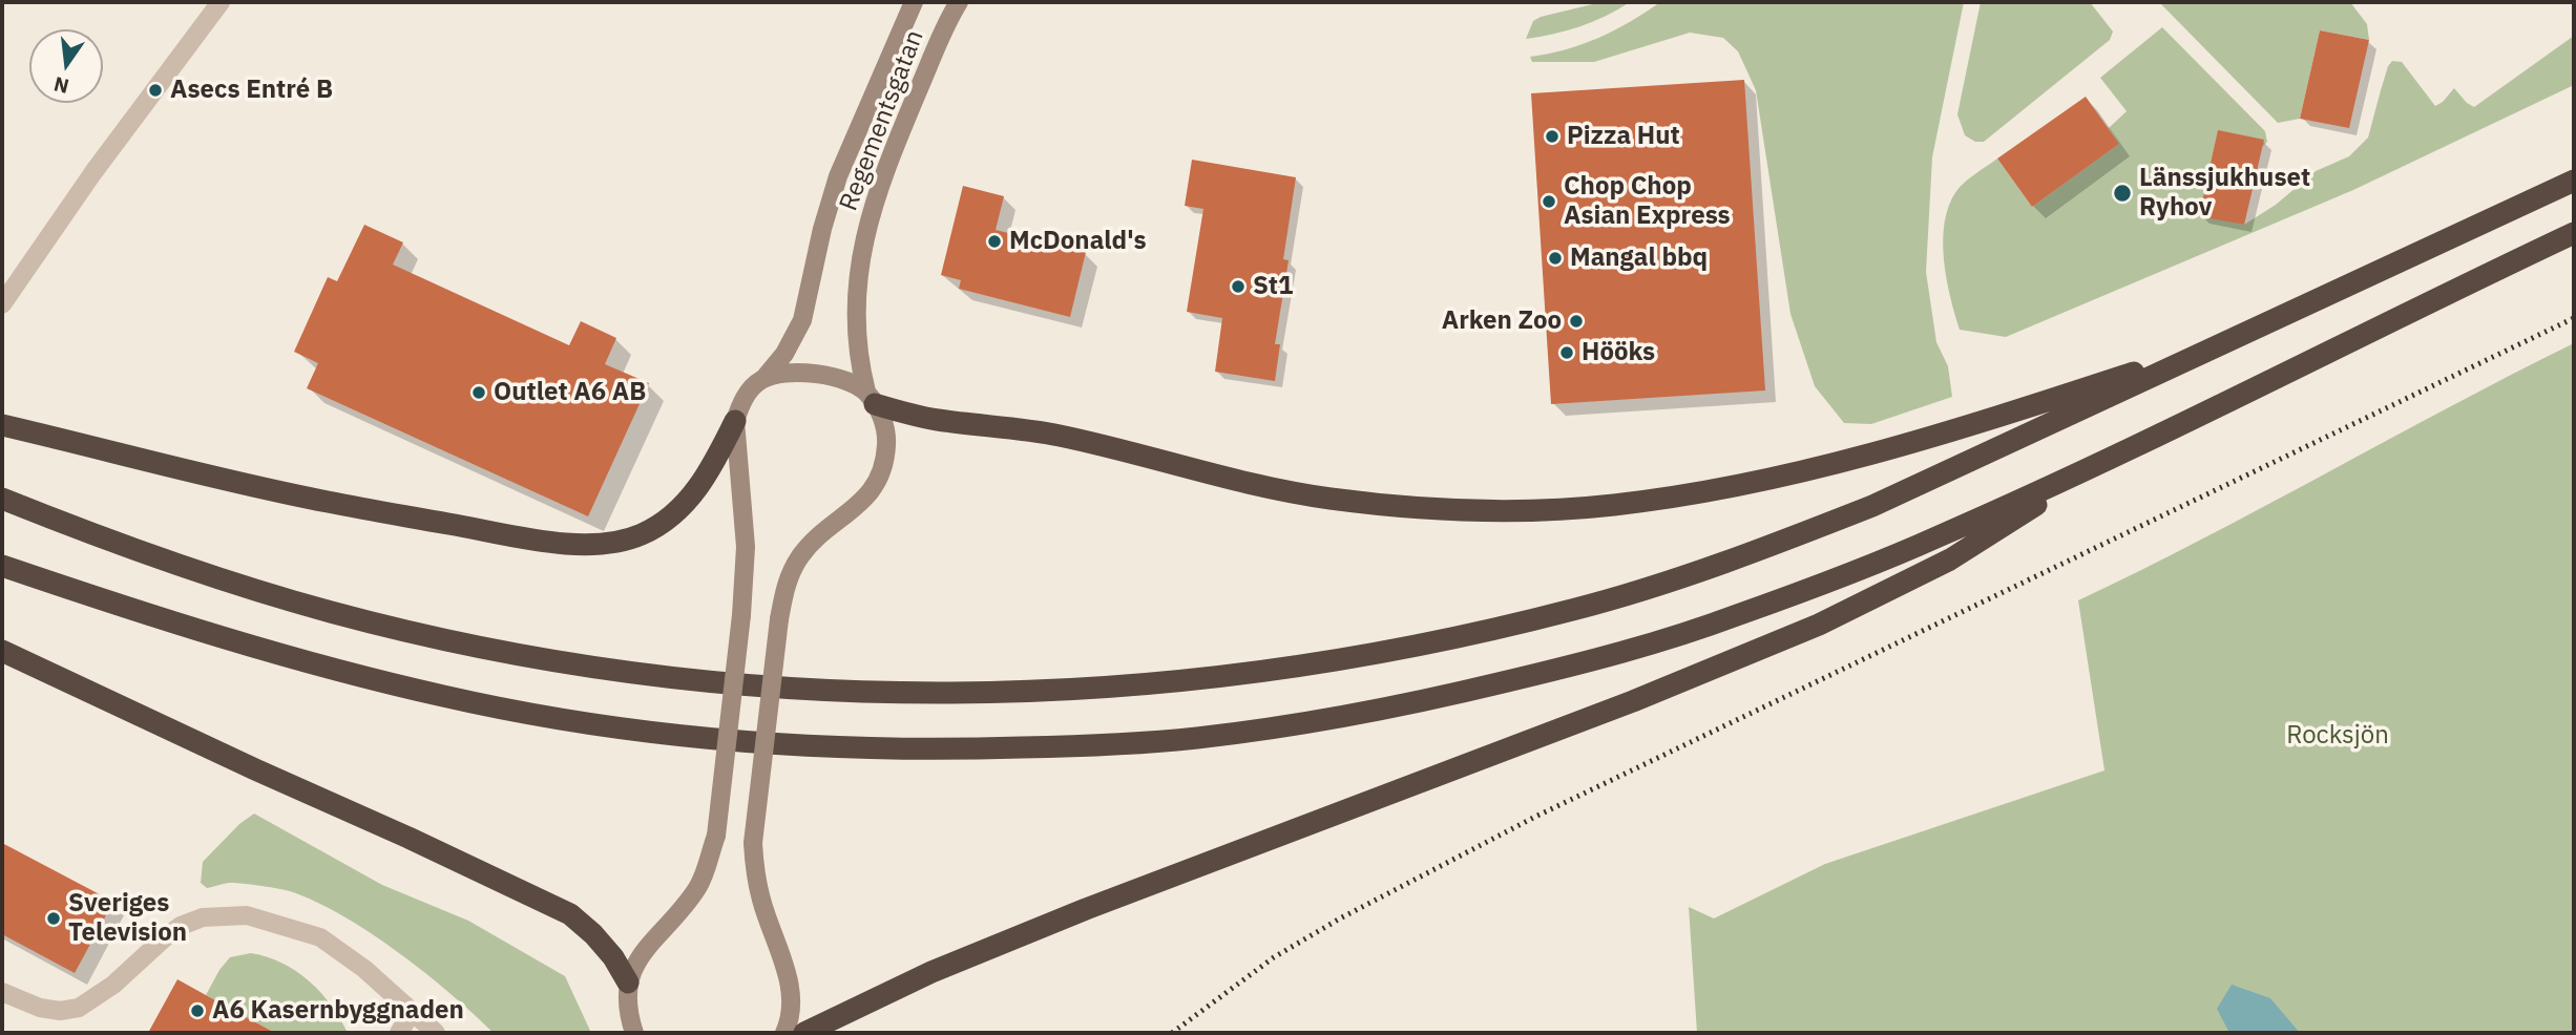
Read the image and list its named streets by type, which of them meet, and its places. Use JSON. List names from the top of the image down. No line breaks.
{"streets":{"street":["Regementsgatan"]},"parks":["Rocksjön"],"places":["Asecs Entré B","Pizza Hut","Länssjukhuset Ryhov","Chop Chop Asian Express","McDonald's","Mangal bbq","St1","Arken Zoo","Hööks","Outlet A6 AB","Sveriges Television","A6 Kasernbyggnaden"],"north":"bottom"}
